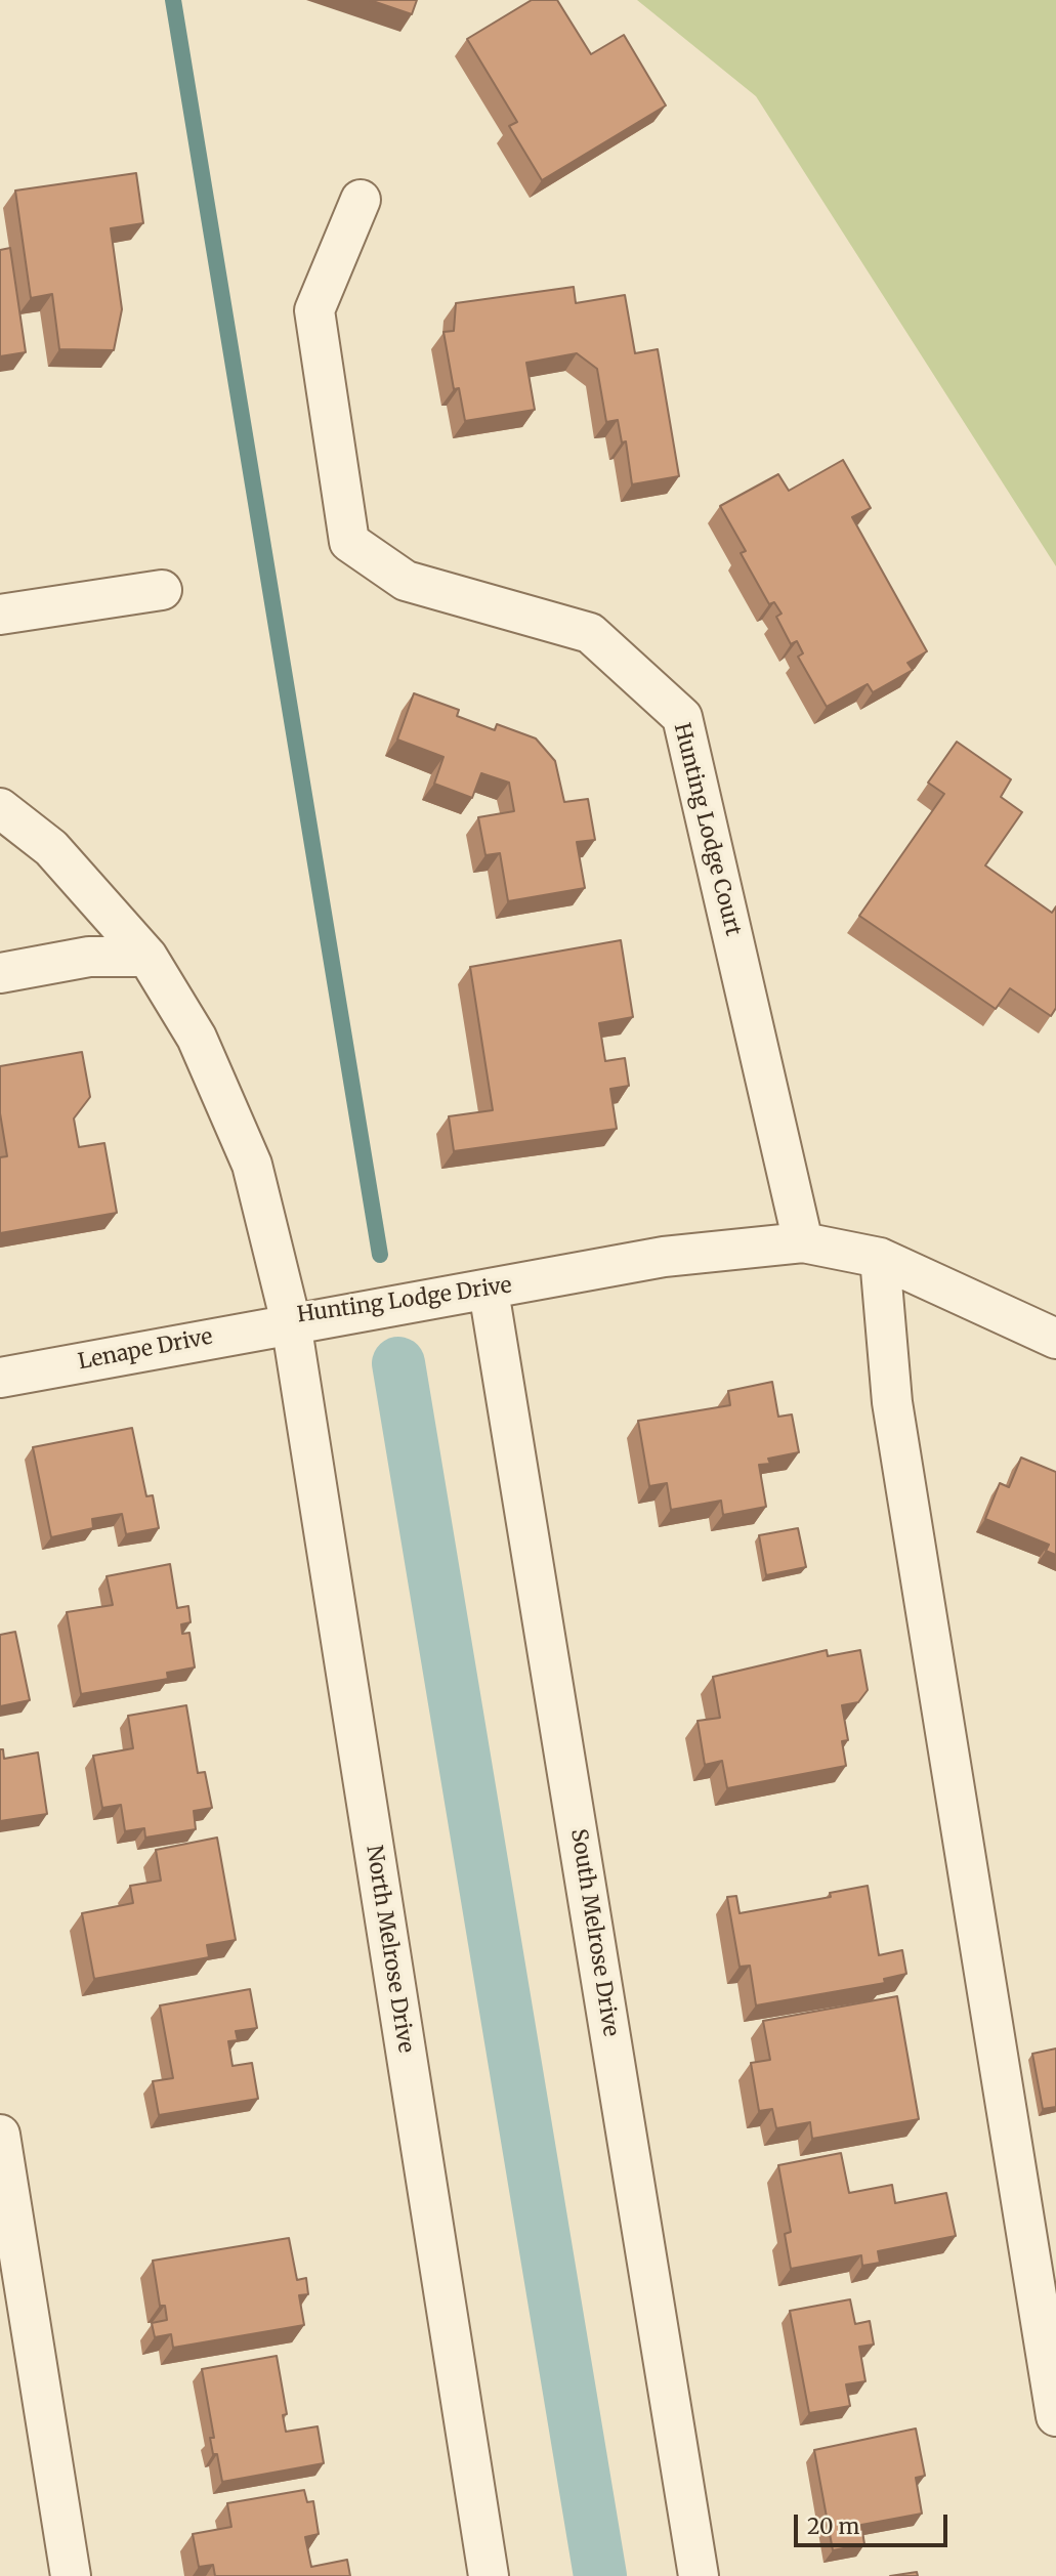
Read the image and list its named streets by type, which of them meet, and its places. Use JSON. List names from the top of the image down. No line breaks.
{"streets":{"street":["Hunting Lodge Court","Hunting Lodge Drive","Lenape Drive","South Melrose Drive","North Melrose Drive"]},"crossings":[["Hunting Lodge Court","Hunting Lodge Drive"],["Hunting Lodge Drive","Lenape Drive"],["Hunting Lodge Drive","South Melrose Drive"],["Hunting Lodge Drive","North Melrose Drive"],["Lenape Drive","North Melrose Drive"]],"scale_bar":"20 m"}
